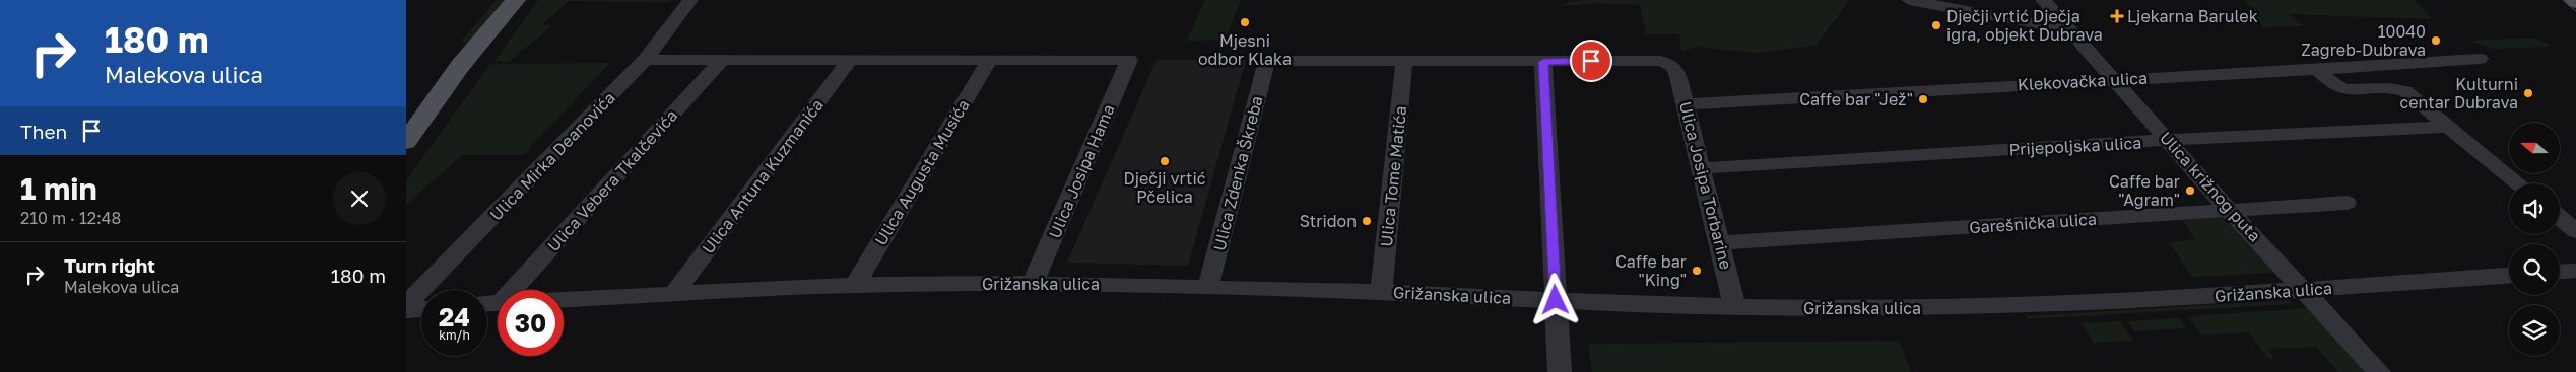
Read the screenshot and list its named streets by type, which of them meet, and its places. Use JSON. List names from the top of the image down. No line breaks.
{"streets":{"street":["Klekovačka ulica","Prijepoljska ulica","Ulica Mirka Deanovića","Ulica Josipa Hama","Ulica Augusta Musića","Ulica Zdenka Škreba","Ulica Antuna Kuzmanića","Ulica Tome Matića","Ulica Vebera Tkalčevića","Ulica Josipa Torbarine","Ulica križnog puta","Garešnička ulica","Grižanska ulica"]},"crossings":[["Klekovačka ulica","Ulica Josipa Torbarine"],["Klekovačka ulica","Ulica križnog puta"],["Prijepoljska ulica","Ulica Josipa Torbarine"],["Prijepoljska ulica","Ulica križnog puta"],["Ulica Josipa Hama","Ulica Augusta Musića"],["Ulica Josipa Hama","Grižanska ulica"],["Ulica Augusta Musića","Grižanska ulica"],["Ulica Zdenka Škreba","Ulica Tome Matića"],["Ulica Zdenka Škreba","Grižanska ulica"],["Ulica Antuna Kuzmanića","Grižanska ulica"],["Ulica Tome Matića","Grižanska ulica"],["Ulica Josipa Torbarine","Garešnička ulica"],["Ulica Josipa Torbarine","Grižanska ulica"],["Ulica križnog puta","Garešnička ulica"],["Ulica križnog puta","Grižanska ulica"]],"places":{"health":["Ljekarna Barulek"],"other":["Mjesni odbor Klaka","Dječji vrtić Dječja igra, objekt Dubrava","10040 Zagreb-Dubrava","Kulturni centar Dubrava","Caffe bar \"Jež\"","Dječji vrtić Pčelica","Caffe bar \"Agram\"","Stridon","Caffe bar \"King\""]},"north":"left","page":{"turn":["180 m","Malekova ulica"],"then":"Then","heading":["1 min","210 m · 12:48"],"list":[{"name":"Turn right","note":"Malekova ulica","value":"180 m"}],"speed":"24 km/h","limit":"30"}}
